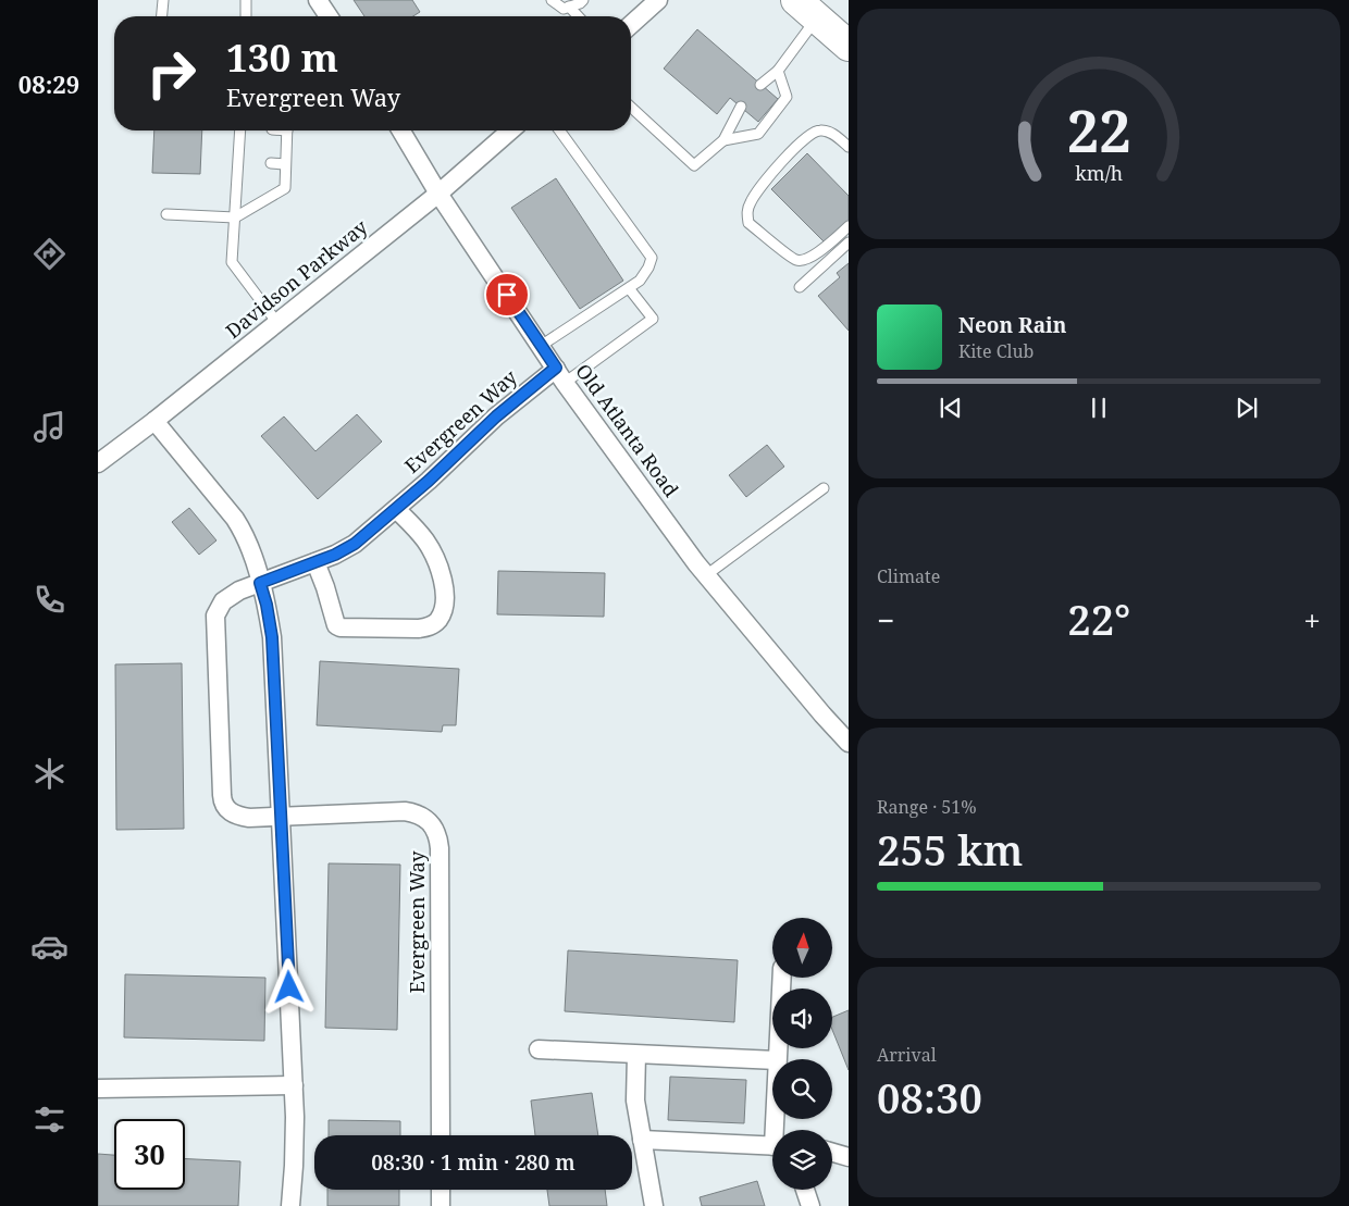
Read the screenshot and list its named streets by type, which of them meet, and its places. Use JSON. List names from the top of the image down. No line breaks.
{"streets":{"street":["Davidson Parkway","Evergreen Way","Old Atlanta Road"]},"crossings":[["Davidson Parkway","Old Atlanta Road"],["Evergreen Way","Old Atlanta Road"]],"north":"top","page":{"tabs":"08:29","turn":["130 m","Evergreen Way"],"song":["Neon Rain","Kite Club"],"tile":["Climate",["Range · 51%","255 km"],["Arrival","08:30"]],"heat":["−","22°","+"],"limit":"30","trip":"08:30 · 1 min · 280 m","gauge":["22","km/h"]}}
